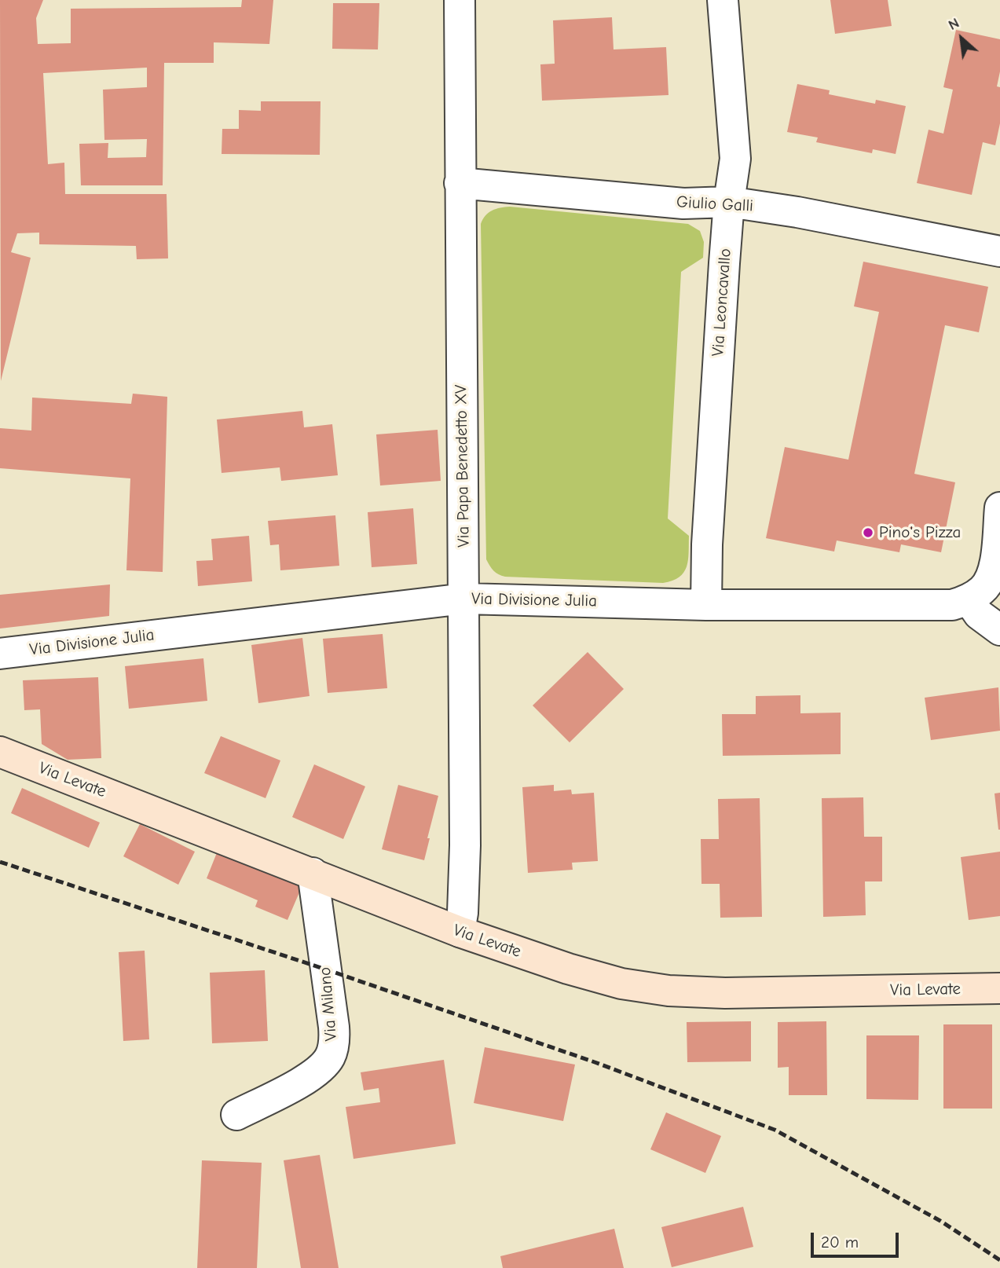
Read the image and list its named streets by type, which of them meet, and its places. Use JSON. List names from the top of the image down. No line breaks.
{"streets":{"street":["Giulio Galli","Via Leoncavallo","Via Papa Benedetto XV","Via Divisione Julia","Via Levate","Via Milano"]},"crossings":[["Giulio Galli","Via Leoncavallo"],["Giulio Galli","Via Papa Benedetto XV"],["Via Leoncavallo","Via Divisione Julia"],["Via Papa Benedetto XV","Via Divisione Julia"],["Via Papa Benedetto XV","Via Levate"],["Via Levate","Via Milano"]],"places":["Pino's Pizza"],"scale_bar":"20 m","north":"top left"}
